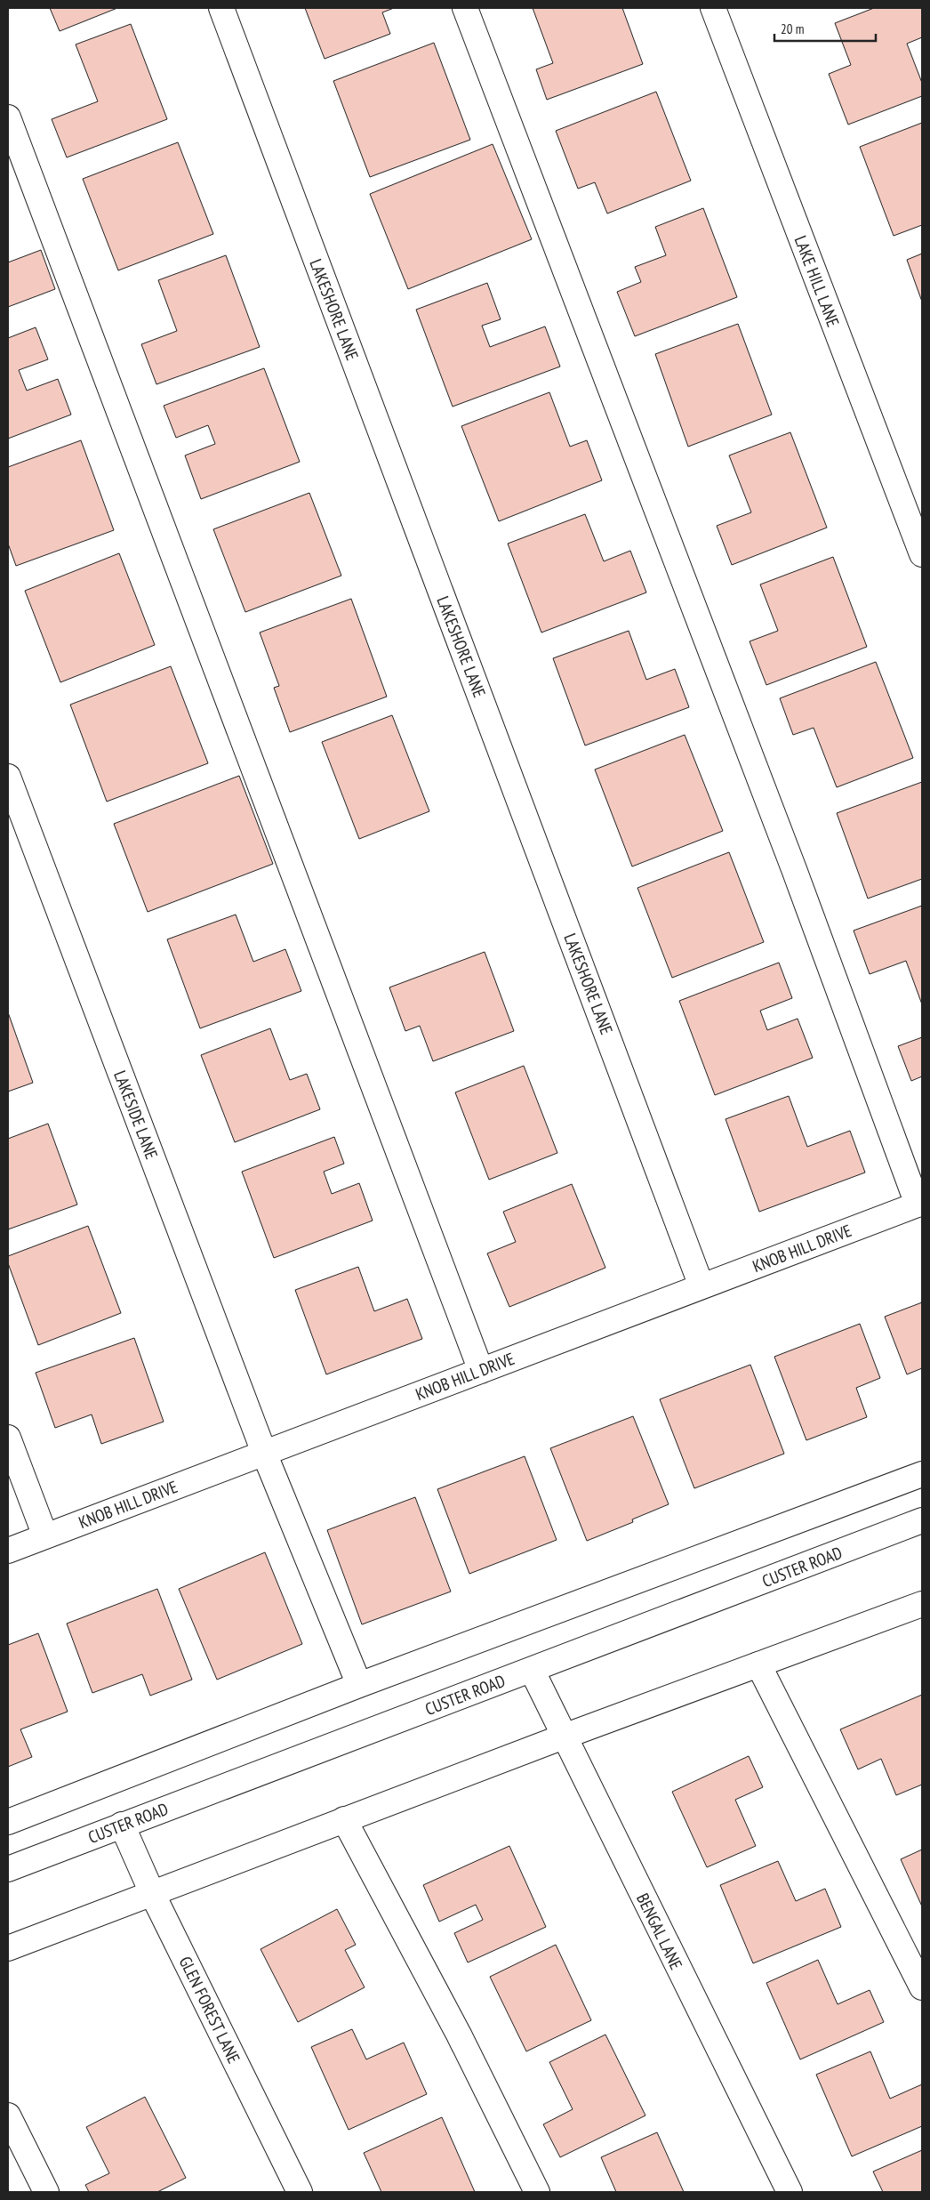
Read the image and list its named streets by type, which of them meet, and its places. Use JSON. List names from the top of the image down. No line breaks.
{"streets":{"street":["LAKE HILL LANE","LAKESHORE LANE","LAKESIDE LANE","KNOB HILL DRIVE","CUSTER ROAD","BENGAL LANE","GLEN FOREST LANE"]},"crossings":[["LAKESHORE LANE","KNOB HILL DRIVE"],["LAKESIDE LANE","KNOB HILL DRIVE"],["CUSTER ROAD","BENGAL LANE"],["CUSTER ROAD","GLEN FOREST LANE"]],"scale_bar":"20 m"}
